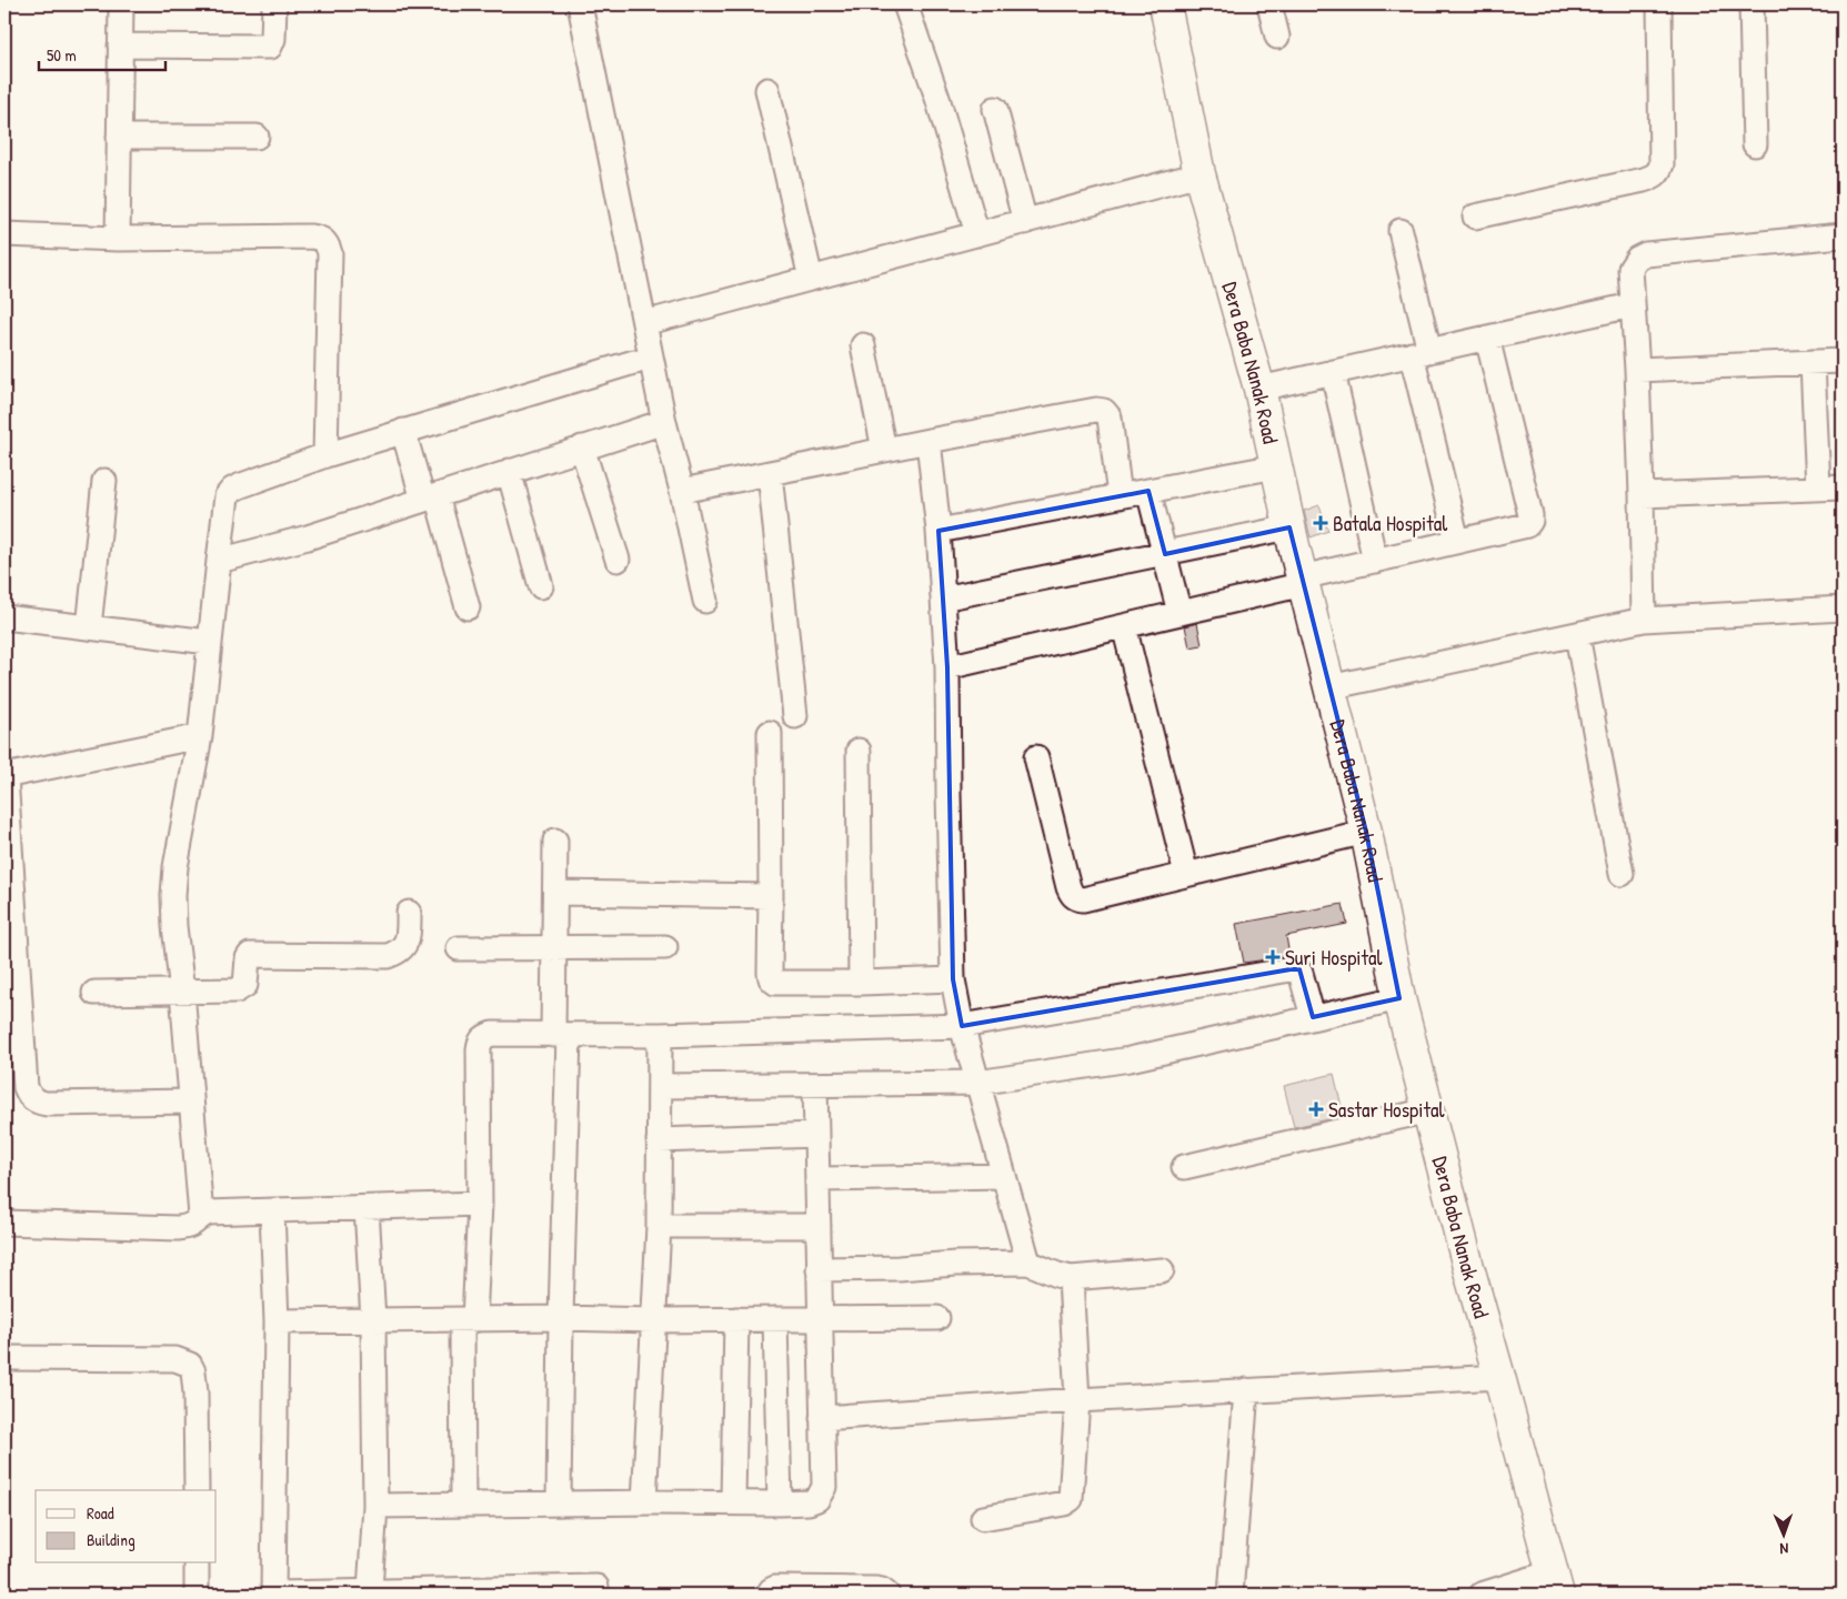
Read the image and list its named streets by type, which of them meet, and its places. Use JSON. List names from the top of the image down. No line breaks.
{"streets":{"main road":["Dera Baba Nanak Road"]},"places":{"health":["Batala Hospital","Suri Hospital","Sastar Hospital"]},"legend":["Road","Building"],"scale_bar":"50 m","north":"bottom"}
